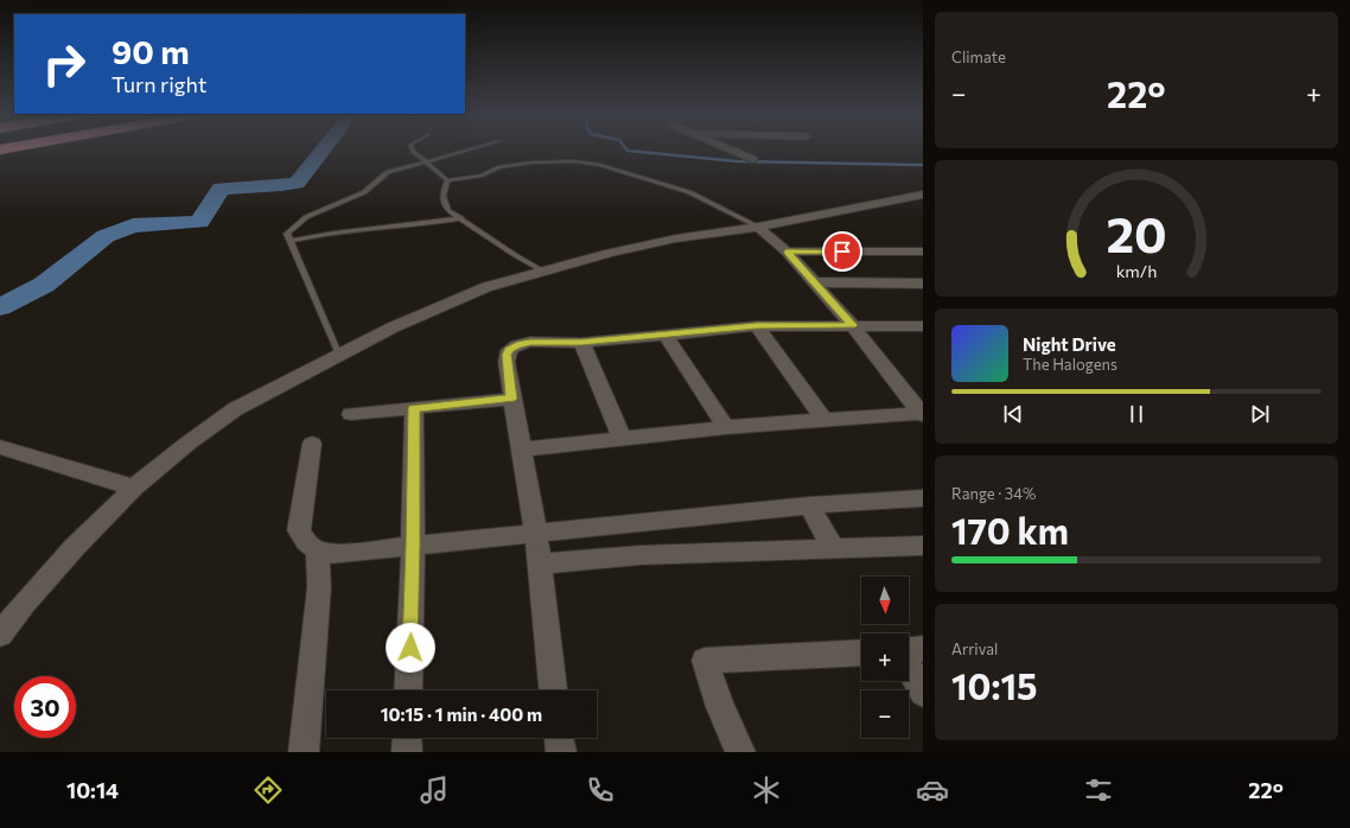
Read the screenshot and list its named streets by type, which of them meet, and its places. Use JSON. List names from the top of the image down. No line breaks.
{"north":"bottom","page":{"tile":["Climate",["Range · 34%","170 km"],["Arrival","10:15"]],"turn":["90 m","Turn right"],"heat":["−","22°","+"],"song":["Night Drive","The Halogens"],"map_buttons":["+","−"],"limit":"30","trip":"10:15 · 1 min · 400 m","tabs":["10:14","22°"],"gauge":["20","km/h"]}}
